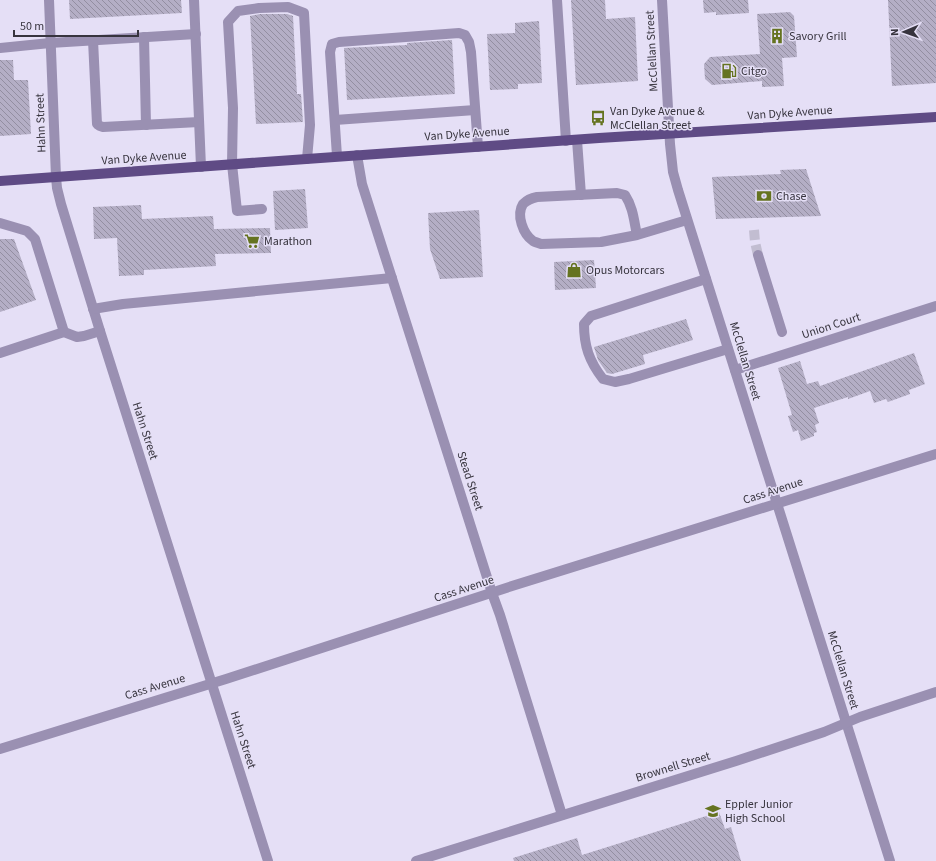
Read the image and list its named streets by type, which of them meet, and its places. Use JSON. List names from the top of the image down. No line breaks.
{"streets":{"main road":["Van Dyke Avenue"],"street":["McClellan Street","Hahn Street","Union Court","Stead Street","Cass Avenue","Brownell Street"]},"crossings":[["McClellan Street","Van Dyke Avenue"],["McClellan Street","Union Court"],["McClellan Street","Cass Avenue"],["McClellan Street","Brownell Street"],["Van Dyke Avenue","Hahn Street"],["Van Dyke Avenue","Stead Street"],["Hahn Street","Cass Avenue"],["Stead Street","Cass Avenue"],["Stead Street","Brownell Street"]],"places":{"building":["Savory Grill"],"fuel station":["Citgo"],"bus stop":["Van Dyke Avenue & McClellan Street"],"bank":["Chase"],"supermarket":["Marathon"],"shop":["Opus Motorcars"],"school or university":["Eppler Junior High School"]},"scale_bar":"50 m","north":"left"}
